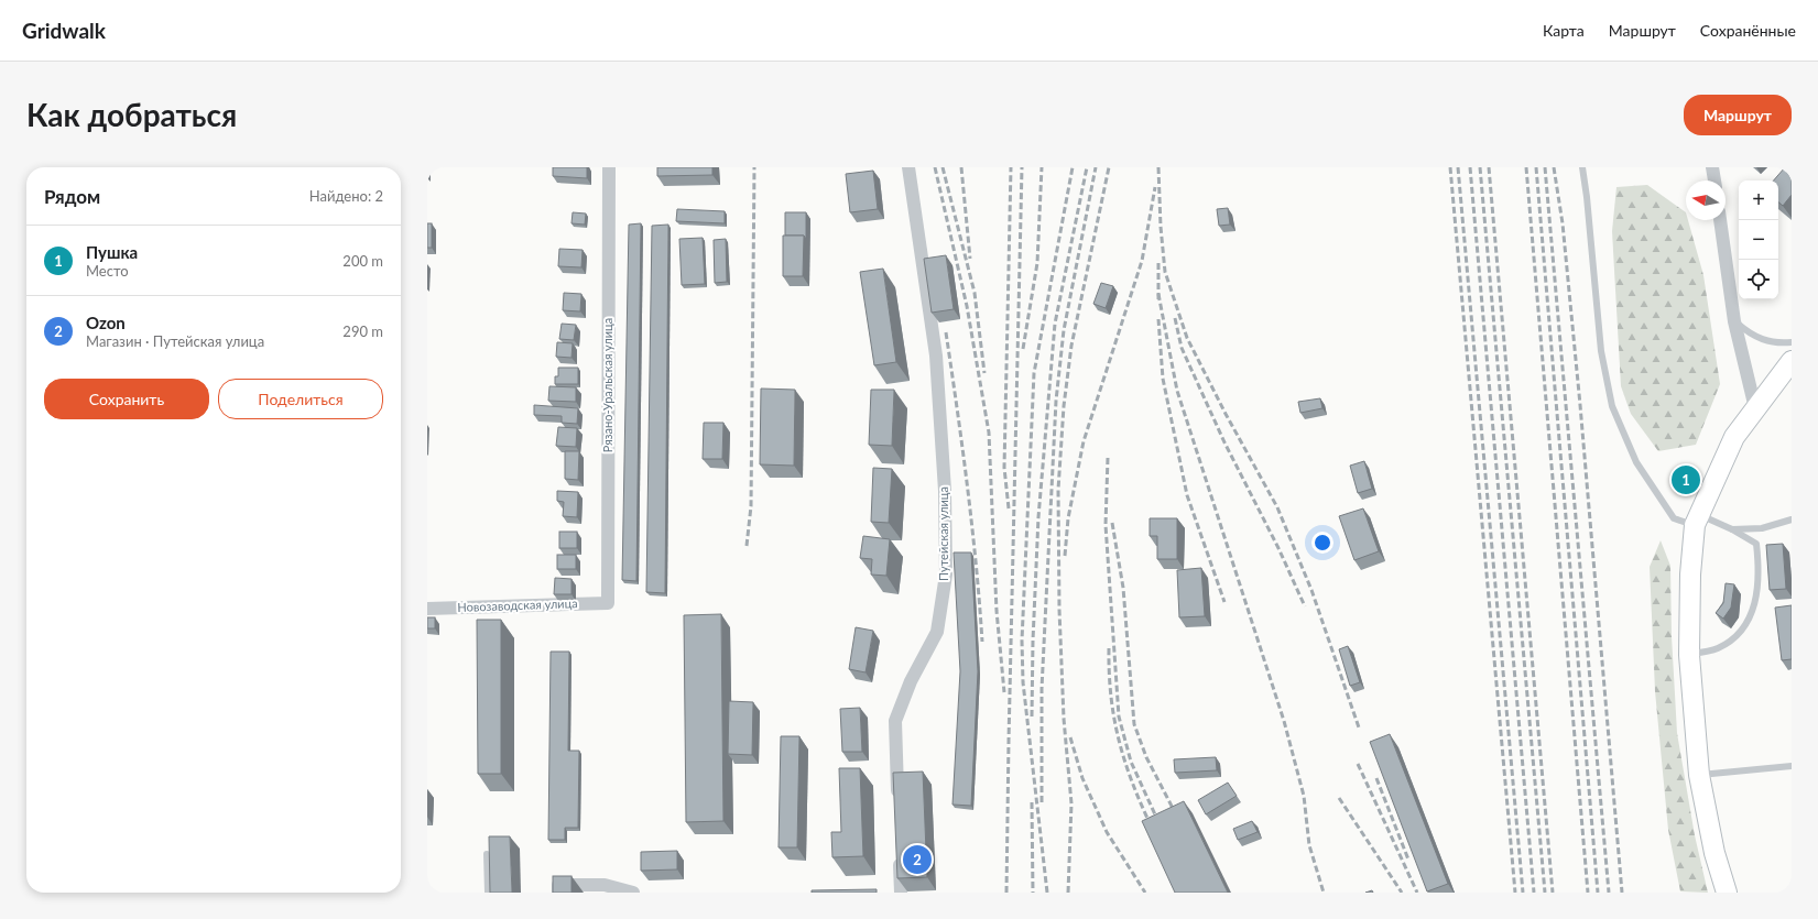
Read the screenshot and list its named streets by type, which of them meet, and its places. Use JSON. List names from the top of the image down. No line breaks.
{"streets":{"street":["Рязано-Уральская улица","Путейская улица","Новозаводская улица"]},"crossings":[["Рязано-Уральская улица","Новозаводская улица"]],"north":"left","page":{"header":"Gridwalk","nav":["Карта","Маршрут","Сохранённые"],"buttons":["Маршрут",["Сохранить","Поделиться"]],"title":"Как добраться","heading":["Рядом","Найдено: 2"],"map_buttons":["+","−"],"list":[{"mark":"1","name":"Пушка","note":"Место","value":"200 m"},{"mark":"2","name":"Ozon","note":"Магазин · Путейская улица","value":"290 m"}],"pins":["1","2"]}}
